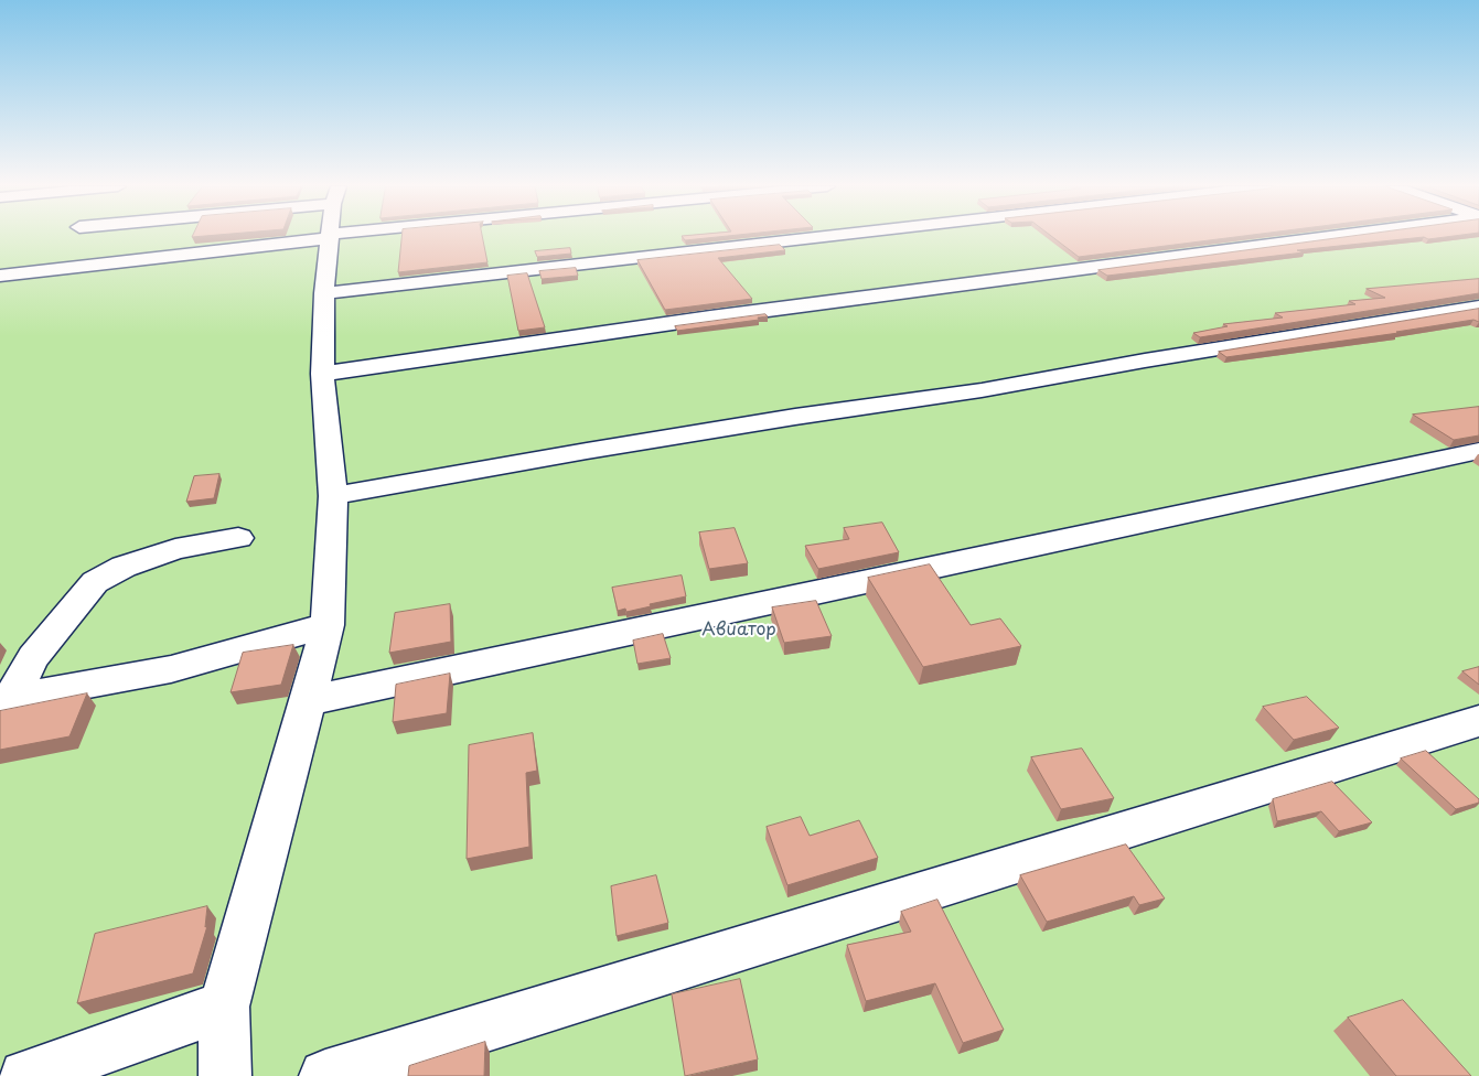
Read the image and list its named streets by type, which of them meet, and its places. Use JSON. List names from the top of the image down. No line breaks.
{"parks":["Авиатор"]}
